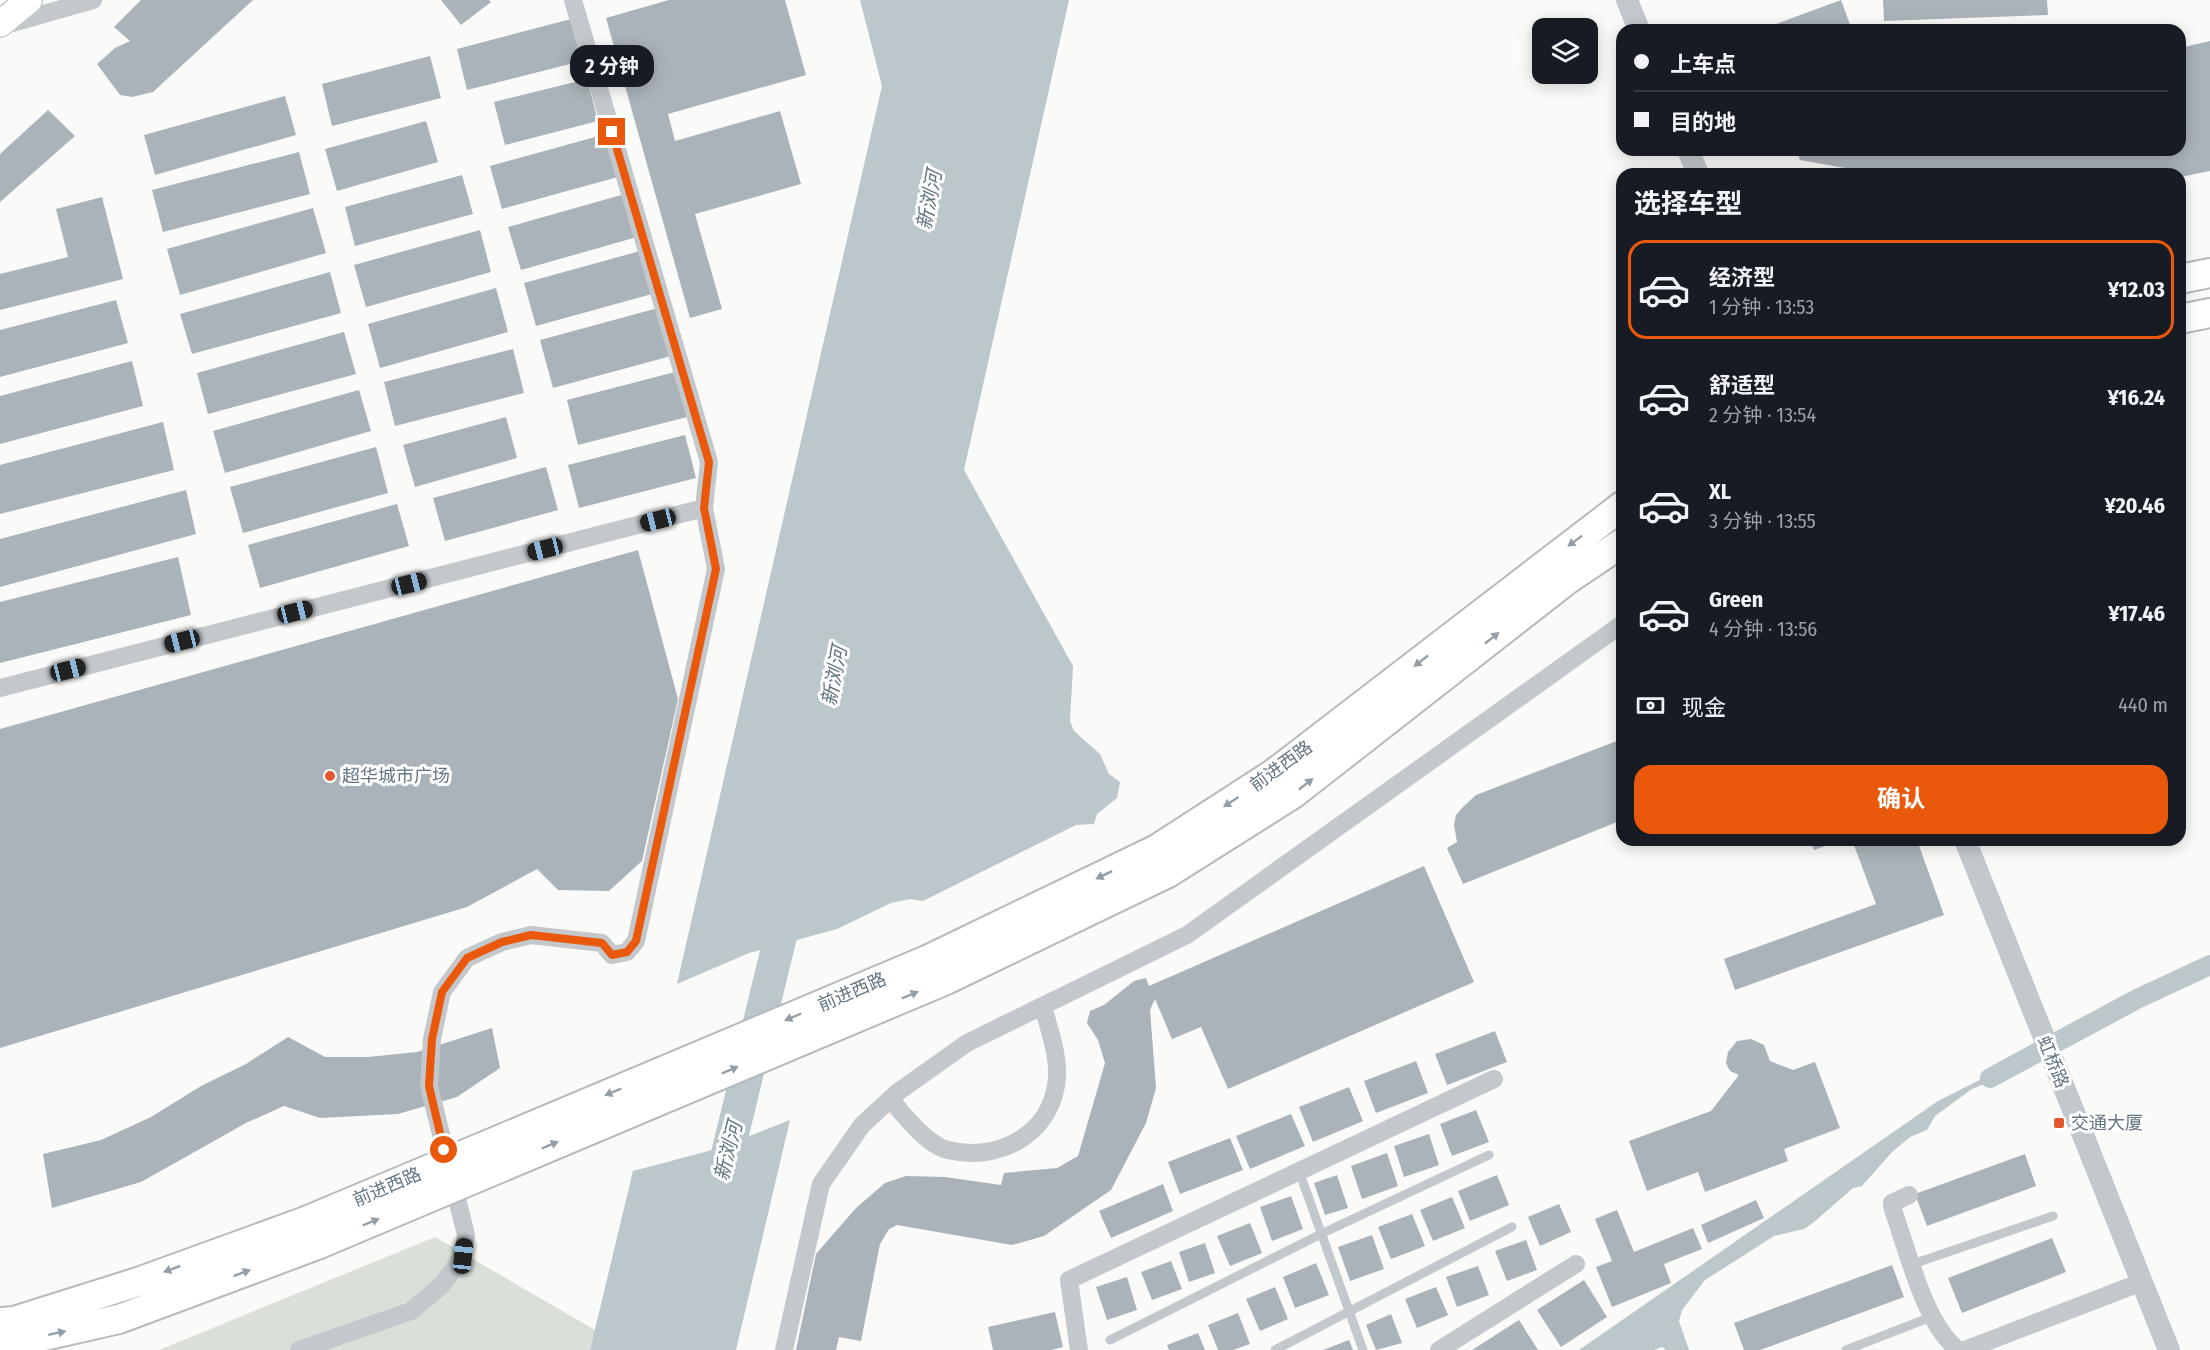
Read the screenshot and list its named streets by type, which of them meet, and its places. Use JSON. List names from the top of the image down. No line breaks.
{"streets":{"main road":["前进西路"],"street":["虹桥路"]},"water":["新浏河"],"places":{"other":["超华城市广场"],"transit":["交通大厦"]},"page":{"banner":["上车点","目的地"],"bubble":"2 分钟","heading":"选择车型","list":[{"name":"经济型","note":"1 分钟 · 13:53","value":"¥12.03"},{"name":"舒适型","note":"2 分钟 · 13:54","value":"¥16.24"},{"name":"XL","note":"3 分钟 · 13:55","value":"¥20.46"},{"name":"Green","note":"4 分钟 · 13:56","value":"¥17.46"}],"pay":["现金","440 m"],"buttons":"确认"}}
